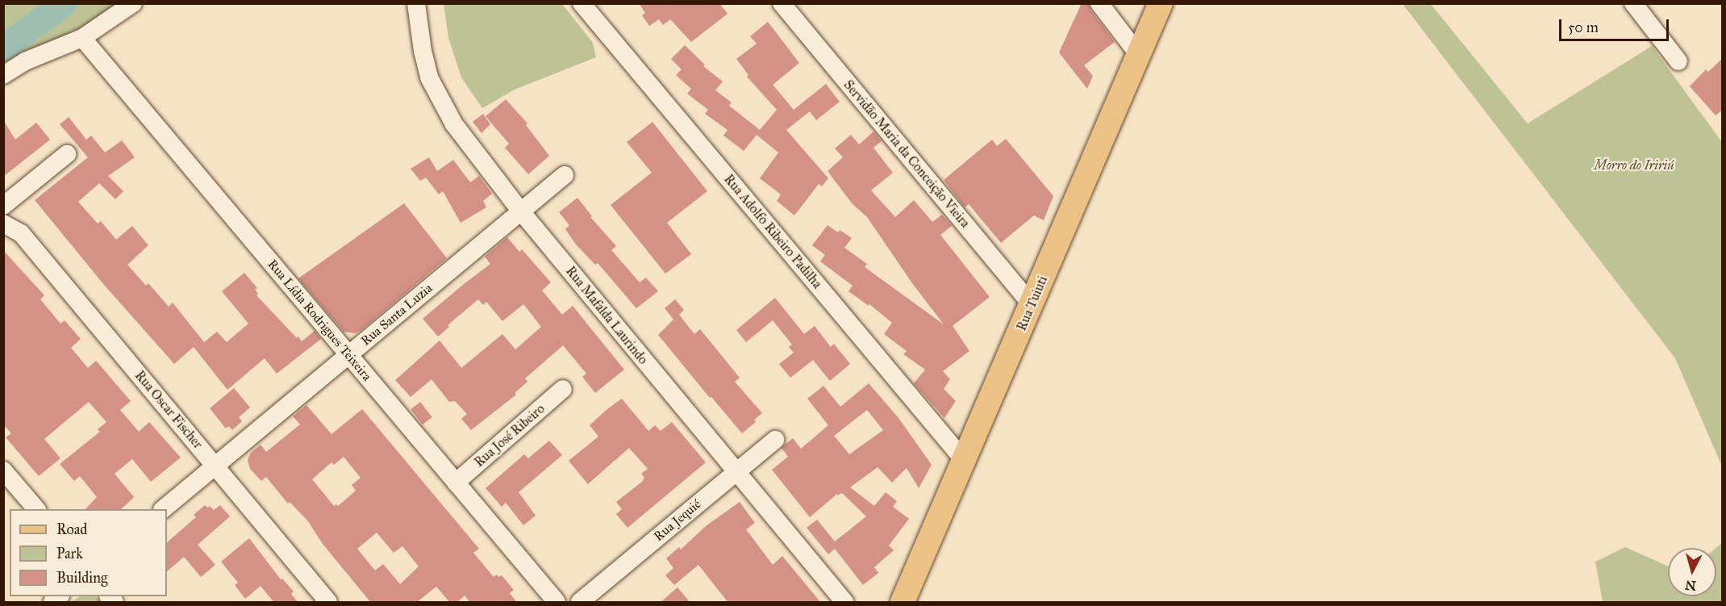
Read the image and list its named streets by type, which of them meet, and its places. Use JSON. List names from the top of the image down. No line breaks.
{"streets":{"main road":["Rua Tuiuti"],"street":["Servidão Maria da Conceição Vieira","Rua Adolfo Ribeiro Padilha","Rua Santa Luzia","Rua Mafalda Laurindo","Rua Lídia Rodrigues Teixeira","Rua Oscar Fischer","Rua José Ribeiro","Rua Jequié"]},"crossings":[["Servidão Maria da Conceição Vieira","Rua Tuiuti"],["Rua Adolfo Ribeiro Padilha","Rua Tuiuti"],["Rua Santa Luzia","Rua Mafalda Laurindo"],["Rua Santa Luzia","Rua Lídia Rodrigues Teixeira"],["Rua Santa Luzia","Rua Oscar Fischer"],["Rua Mafalda Laurindo","Rua Jequié"],["Rua Lídia Rodrigues Teixeira","Rua José Ribeiro"]],"parks":["Morro do Iririú"],"legend":["Road","Park","Building"],"scale_bar":"50 m","north":"bottom"}
